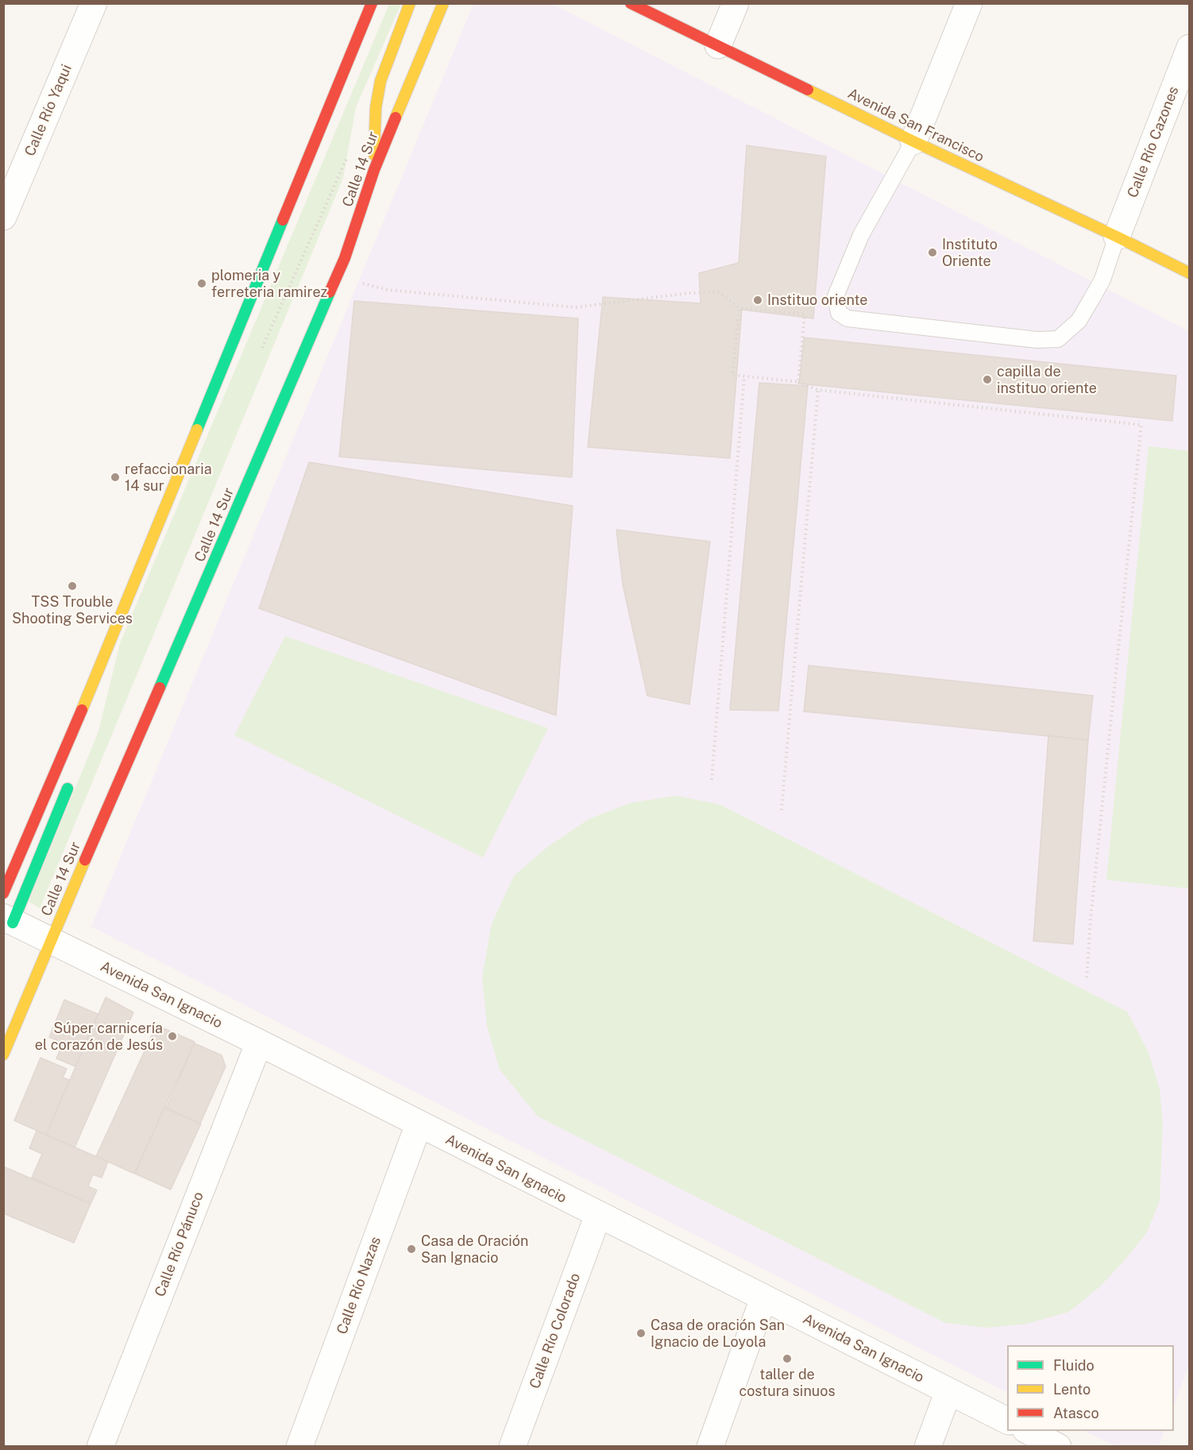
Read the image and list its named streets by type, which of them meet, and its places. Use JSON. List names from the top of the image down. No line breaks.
{"streets":{"main road":["Avenida San Francisco","Calle 14 Sur"],"street":["Calle Río Yaqui","Calle Río Cazones","Avenida San Ignacio","Calle Río Pánuco","Calle Río Nazas","Calle Río Colorado"]},"crossings":[["Avenida San Francisco","Calle Río Cazones"],["Calle 14 Sur","Avenida San Ignacio"],["Avenida San Ignacio","Calle Río Pánuco"],["Avenida San Ignacio","Calle Río Nazas"],["Avenida San Ignacio","Calle Río Colorado"]],"places":["Instituto Oriente","plomeria y ferreteria ramirez","Instituo oriente","capilla de instituo oriente","refaccionaria 14 sur","TSS Trouble Shooting Services","Súper carnicería el corazón de Jesús","Casa de Oración San Ignacio","Casa de oración San Ignacio de Loyola","taller de costura sinuos"],"legend":["Fluido","Lento","Atasco"]}
